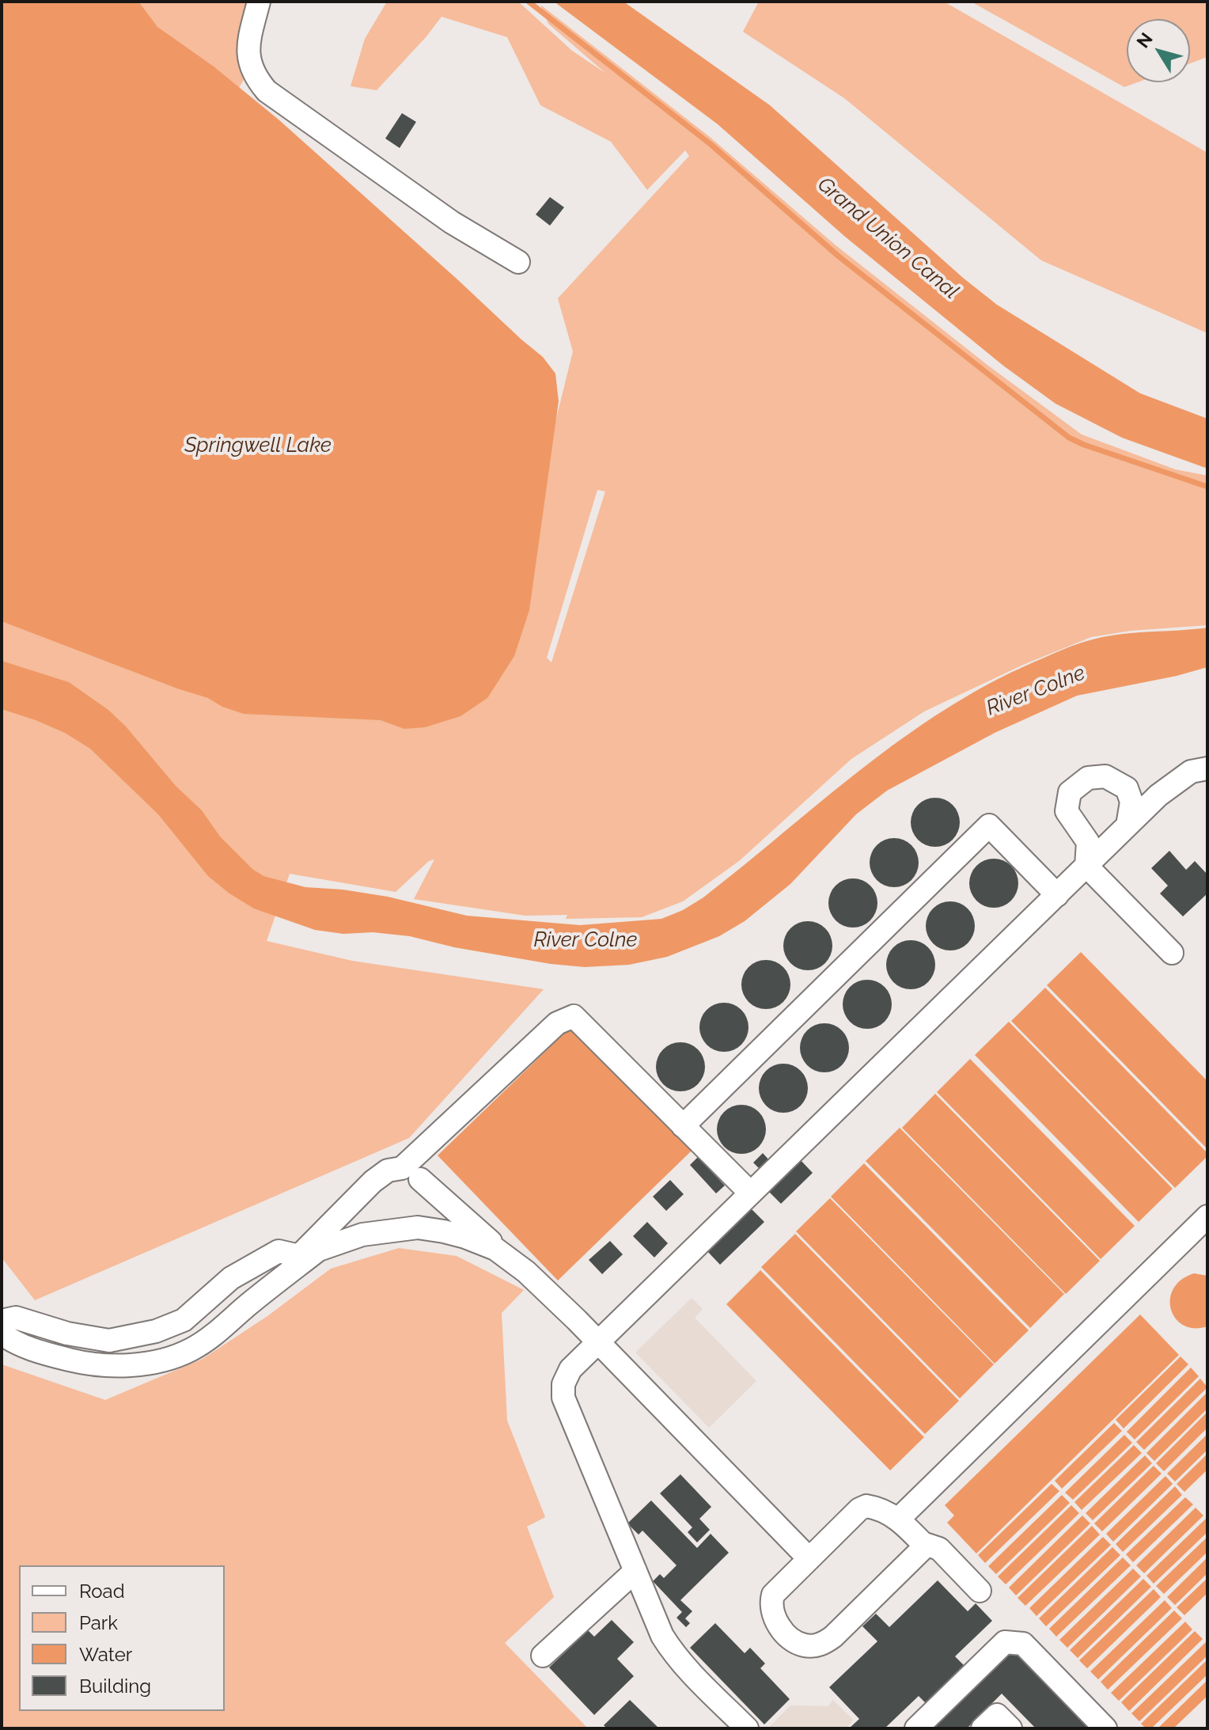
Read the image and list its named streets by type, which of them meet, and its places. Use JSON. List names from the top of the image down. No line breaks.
{"water":["Grand Union Canal","Springwell Lake","River Colne"],"legend":["Road","Park","Water","Building"],"north":"top left"}
